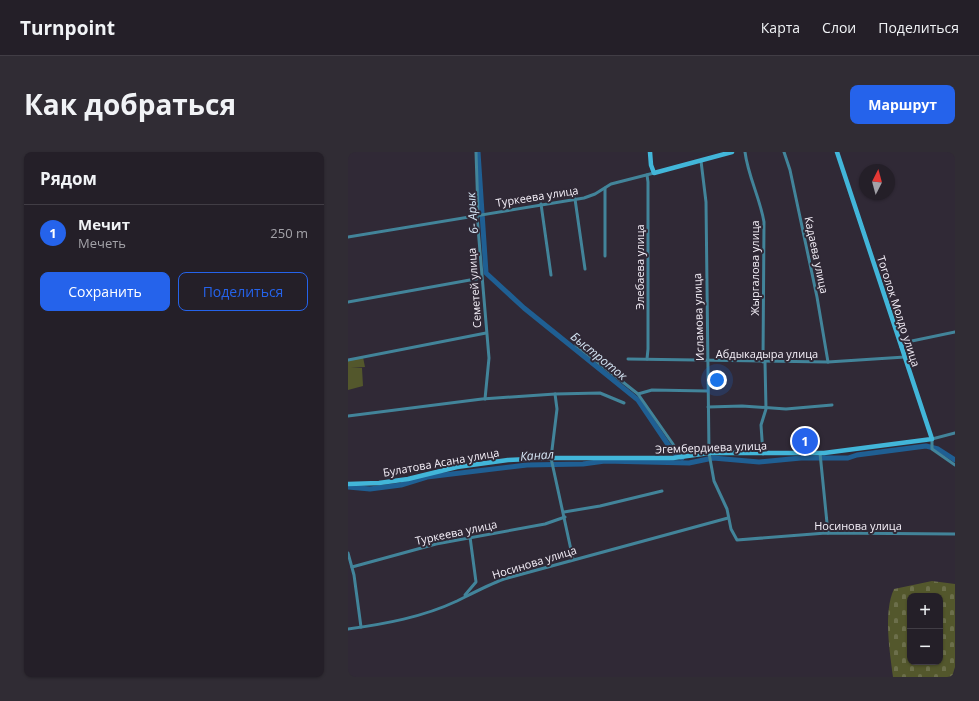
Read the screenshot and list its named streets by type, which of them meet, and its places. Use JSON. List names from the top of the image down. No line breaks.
{"streets":{"street":["Туркеева улица","Кадаева улица","Элебаева улица","Жыргалова улица","Семетей улица","Тоголок Молдо улица","Исламова улица","Абдыкадыра улица","Эгембердиева улица","Булатова Асана улица","Носинова улица"]},"crossings":[["Туркеева улица","Элебаева улица"],["Туркеева улица","Семетей улица"],["Кадаева улица","Абдыкадыра улица"],["Элебаева улица","Абдыкадыра улица"],["Жыргалова улица","Абдыкадыра улица"],["Жыргалова улица","Эгембердиева улица"],["Тоголок Молдо улица","Абдыкадыра улица"],["Тоголок Молдо улица","Эгембердиева улица"],["Исламова улица","Абдыкадыра улица"],["Исламова улица","Эгембердиева улица"],["Исламова улица","Носинова улица"],["Эгембердиева улица","Булатова Асана улица"]],"water":["6- Арык","Быстроток","Канал"],"north":"top","page":{"header":"Turnpoint","nav":["Карта","Слои","Поделиться"],"title":"Как добраться","buttons":["Маршрут",["Сохранить","Поделиться"]],"heading":"Рядом","list":[{"mark":"1","name":"Мечит","note":"Мечеть","value":"250 m"}],"pins":"1","map_buttons":["+","−"]}}
